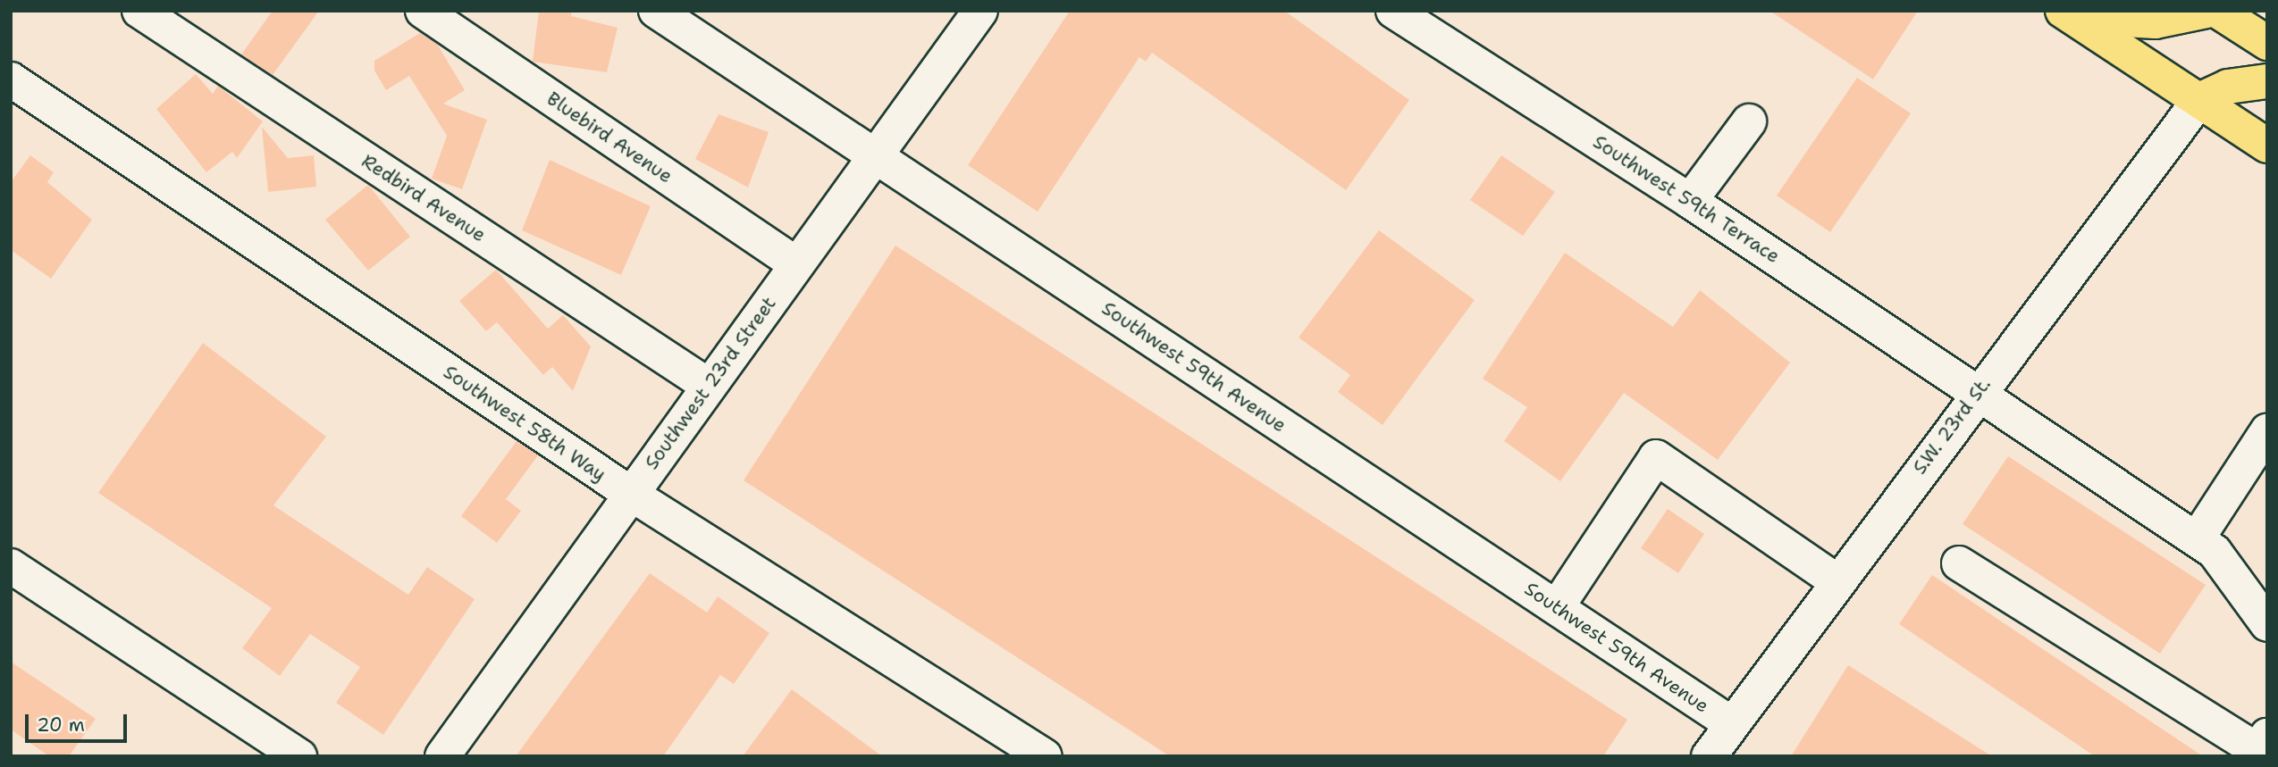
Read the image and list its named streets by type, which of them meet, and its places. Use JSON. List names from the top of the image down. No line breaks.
{"streets":{"street":["Bluebird Avenue","Redbird Avenue","Southwest 59th Terrace","Southwest 59th Avenue","Southwest 23rd Street","Southwest 58th Way","S.W. 23rd St."]},"crossings":[["Bluebird Avenue","Southwest 23rd Street"],["Redbird Avenue","Southwest 23rd Street"],["Southwest 59th Terrace","S.W. 23rd St."],["Southwest 59th Avenue","Southwest 23rd Street"],["Southwest 59th Avenue","S.W. 23rd St."],["Southwest 23rd Street","Southwest 58th Way"]],"scale_bar":"20 m"}
